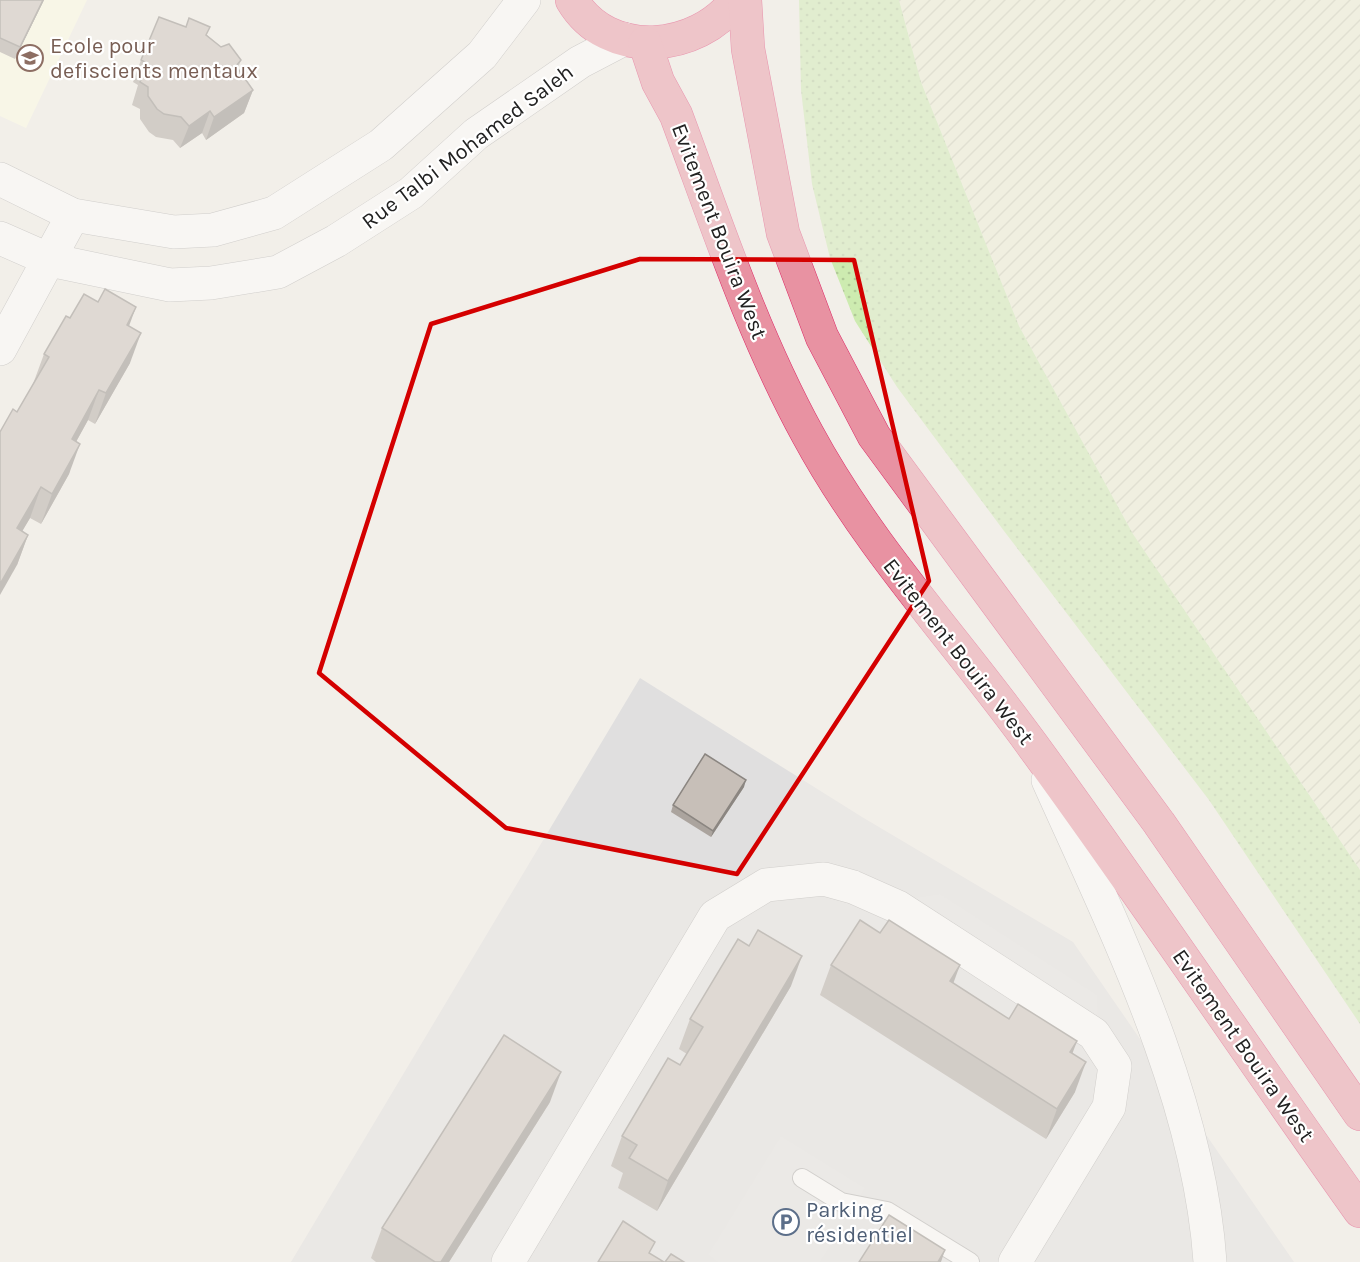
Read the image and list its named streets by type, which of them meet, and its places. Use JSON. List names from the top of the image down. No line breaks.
{"streets":{"highway":["Evitement Bouira West"],"street":["Rue Talbi Mohamed Saleh"]},"crossings":[["Rue Talbi Mohamed Saleh","Evitement Bouira West"]],"places":{"school or university":["Ecole pour defiscients mentaux"],"parking":["Parking résidentiel"]}}
